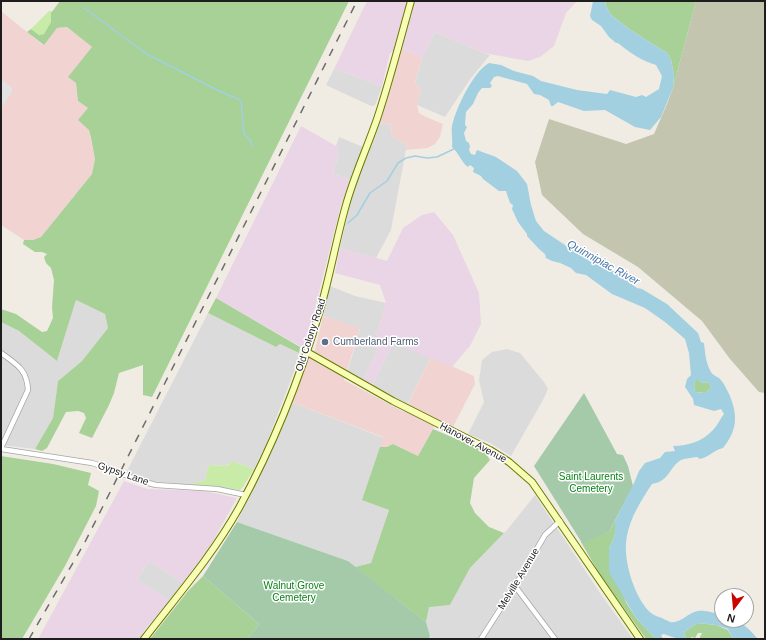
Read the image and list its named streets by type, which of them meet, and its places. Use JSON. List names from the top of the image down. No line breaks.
{"streets":{"main road":["Old Colony Road","Hanover Avenue"],"street":["Gypsy Lane","Melville Avenue"]},"crossings":[["Old Colony Road","Hanover Avenue"],["Old Colony Road","Gypsy Lane"],["Hanover Avenue","Melville Avenue"]],"water":["Quinnipiac River"],"parks":["Saint Laurents Cemetery","Walnut Grove Cemetery"],"places":["Cumberland Farms"],"north":"bottom"}
